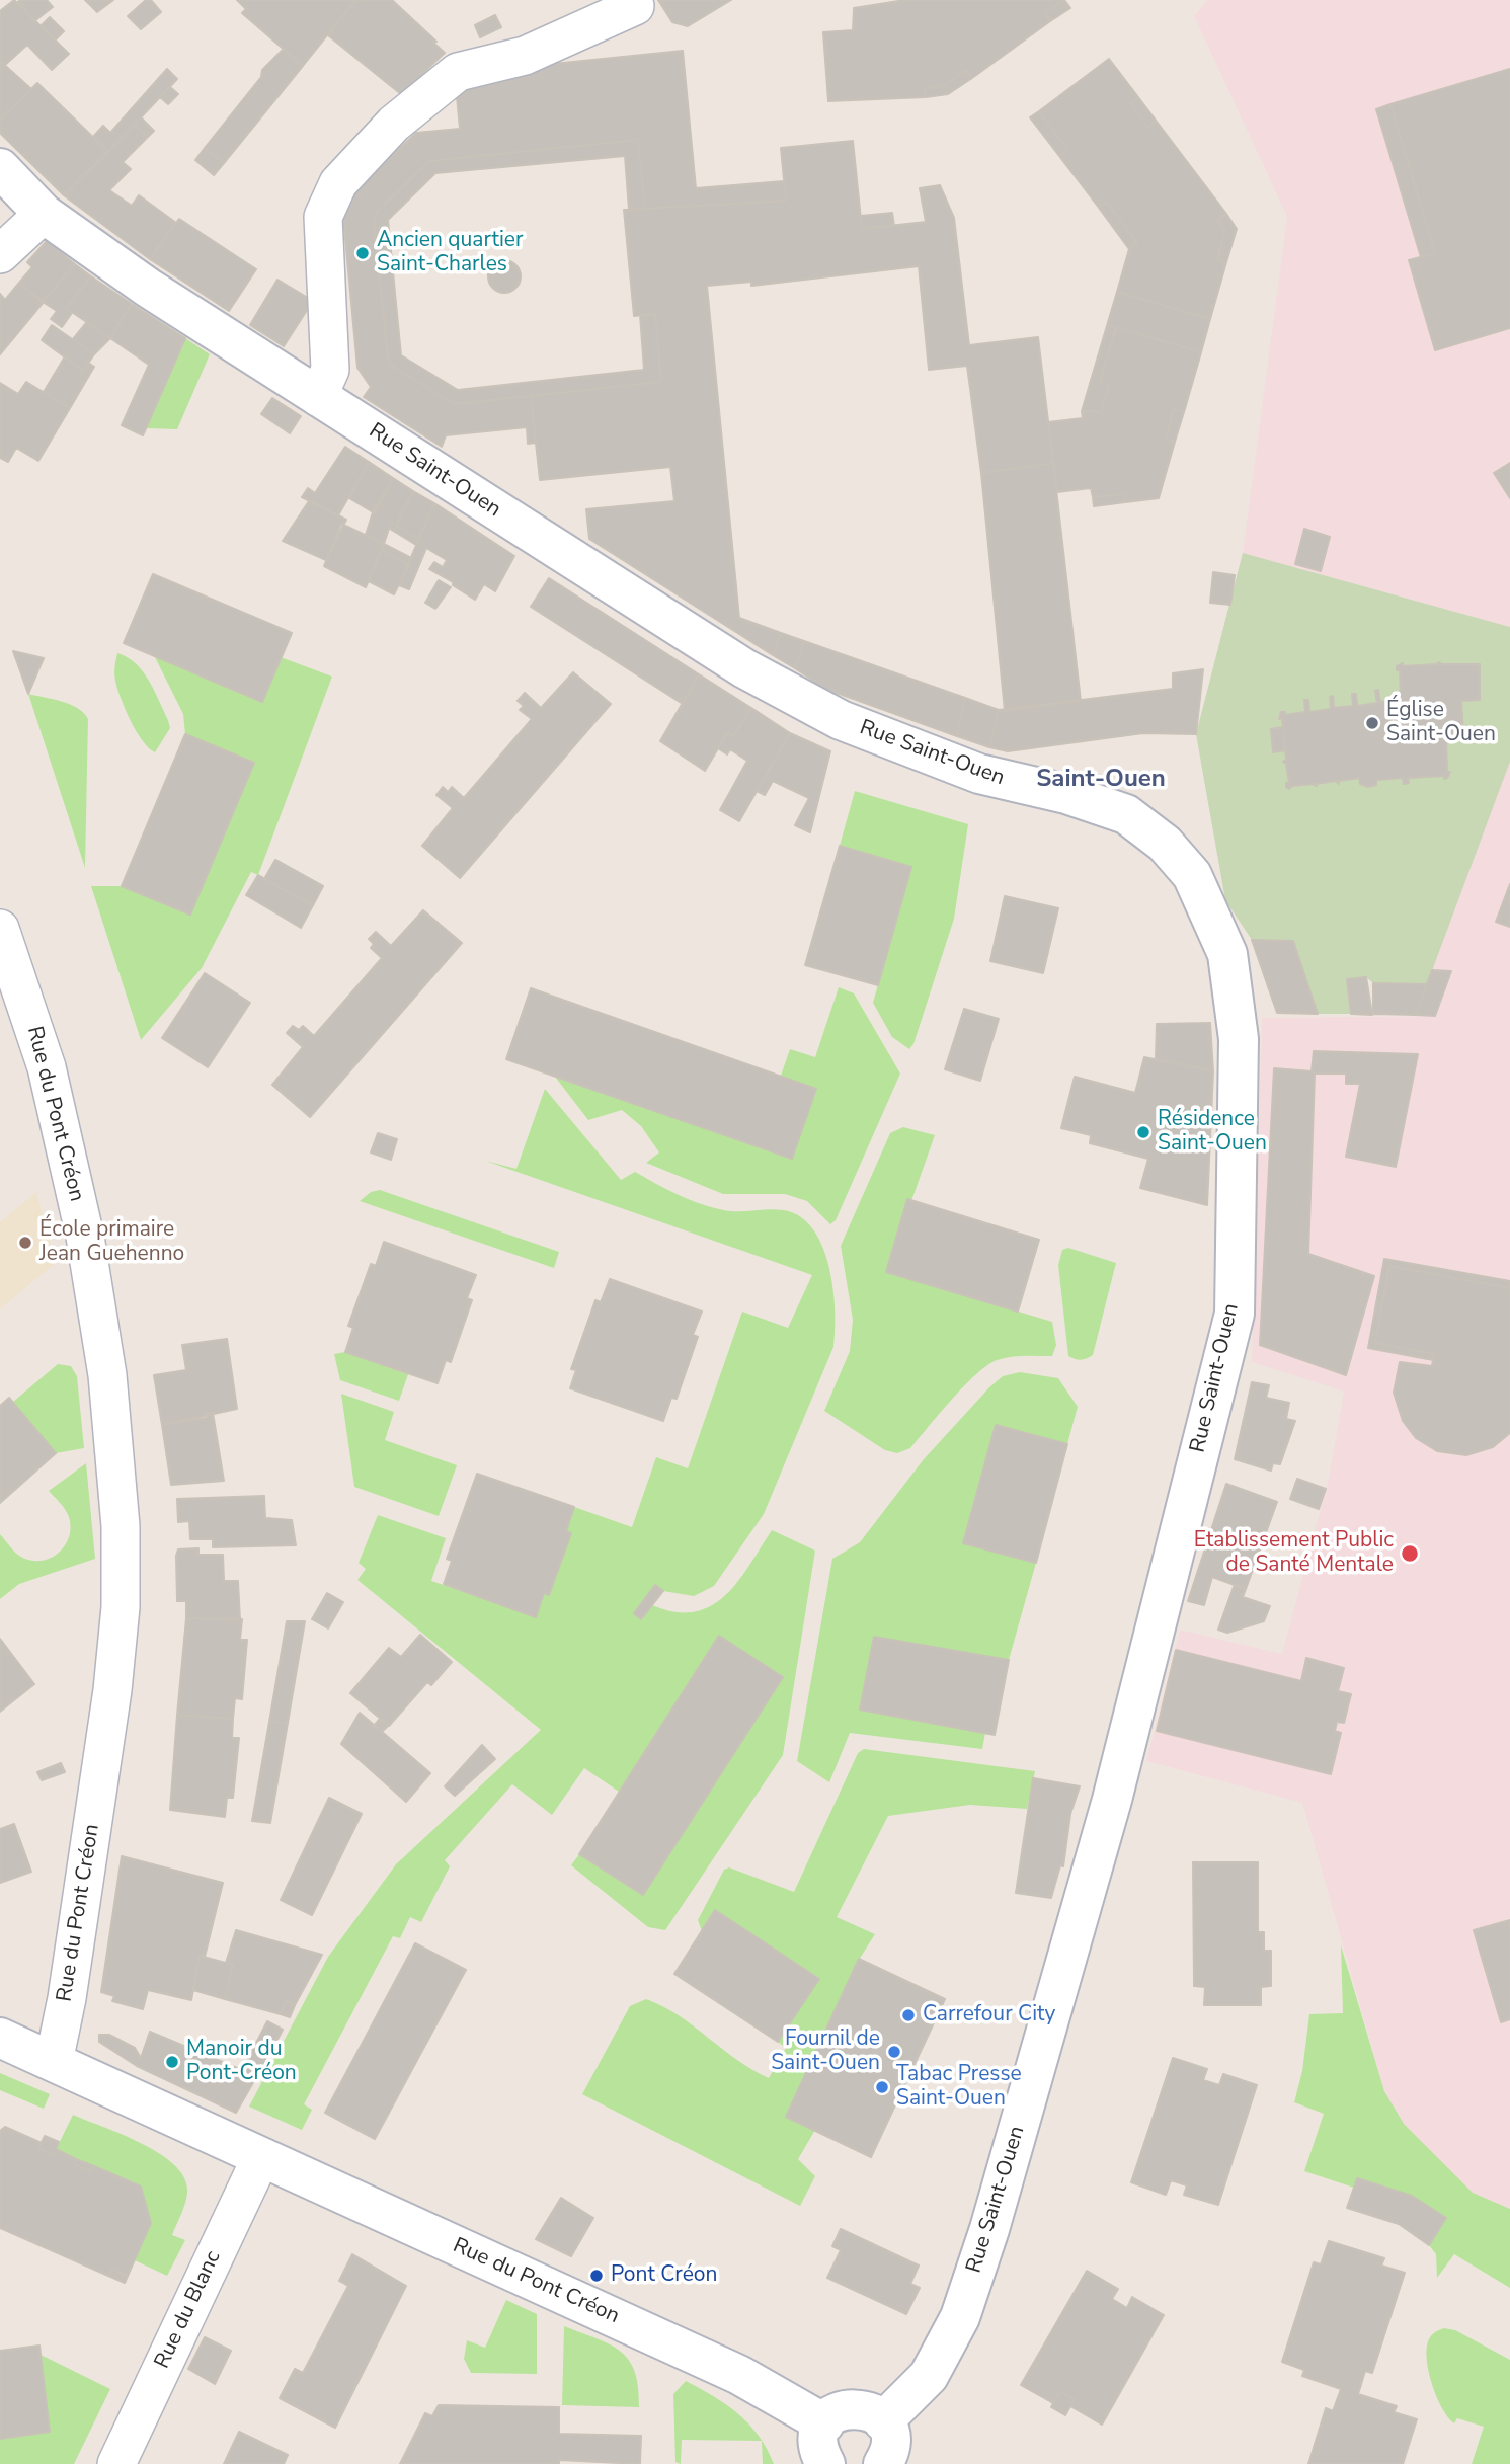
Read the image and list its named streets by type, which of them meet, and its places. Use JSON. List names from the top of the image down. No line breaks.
{"streets":{"street":["Rue Saint-Ouen","Rue du Pont Créon","Rue du Blanc"]},"crossings":[["Rue du Pont Créon","Rue du Blanc"]],"districts":["Saint-Ouen"],"places":["Ancien quartier Saint-Charles","Église Saint-Ouen","Résidence Saint-Ouen","École primaire Jean Guehenno","Etablissement Public de Santé Mentale","Carrefour City","Fournil de Saint-Ouen","Manoir du Pont-Créon","Tabac Presse Saint-Ouen","Pont Créon"]}
